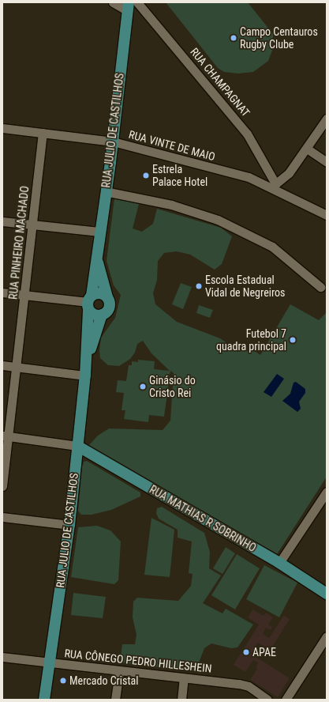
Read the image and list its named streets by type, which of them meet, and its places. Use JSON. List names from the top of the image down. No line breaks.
{"streets":{"main road":["RUA JULIO DE CASTILHOS","RUA MATHIAS R SOBRINHO"],"street":["RUA CHAMPAGNAT","RUA VINTE DE MAIO","RUA PINHEIRO MACHADO","RUA CÔNEGO PEDRO HILLESHEIN"]},"crossings":[["RUA CHAMPAGNAT","RUA VINTE DE MAIO"],["RUA JULIO DE CASTILHOS","RUA VINTE DE MAIO"],["RUA JULIO DE CASTILHOS","RUA MATHIAS R SOBRINHO"],["RUA JULIO DE CASTILHOS","RUA CÔNEGO PEDRO HILLESHEIN"],["RUA VINTE DE MAIO","RUA PINHEIRO MACHADO"]],"places":["Campo Centauros Rugby Clube","Estrela Palace Hotel","Escola Estadual Vidal de Negreiros","Futebol 7 quadra principal","Ginásio do Cristo Rei","APAE","Mercado Cristal"]}
